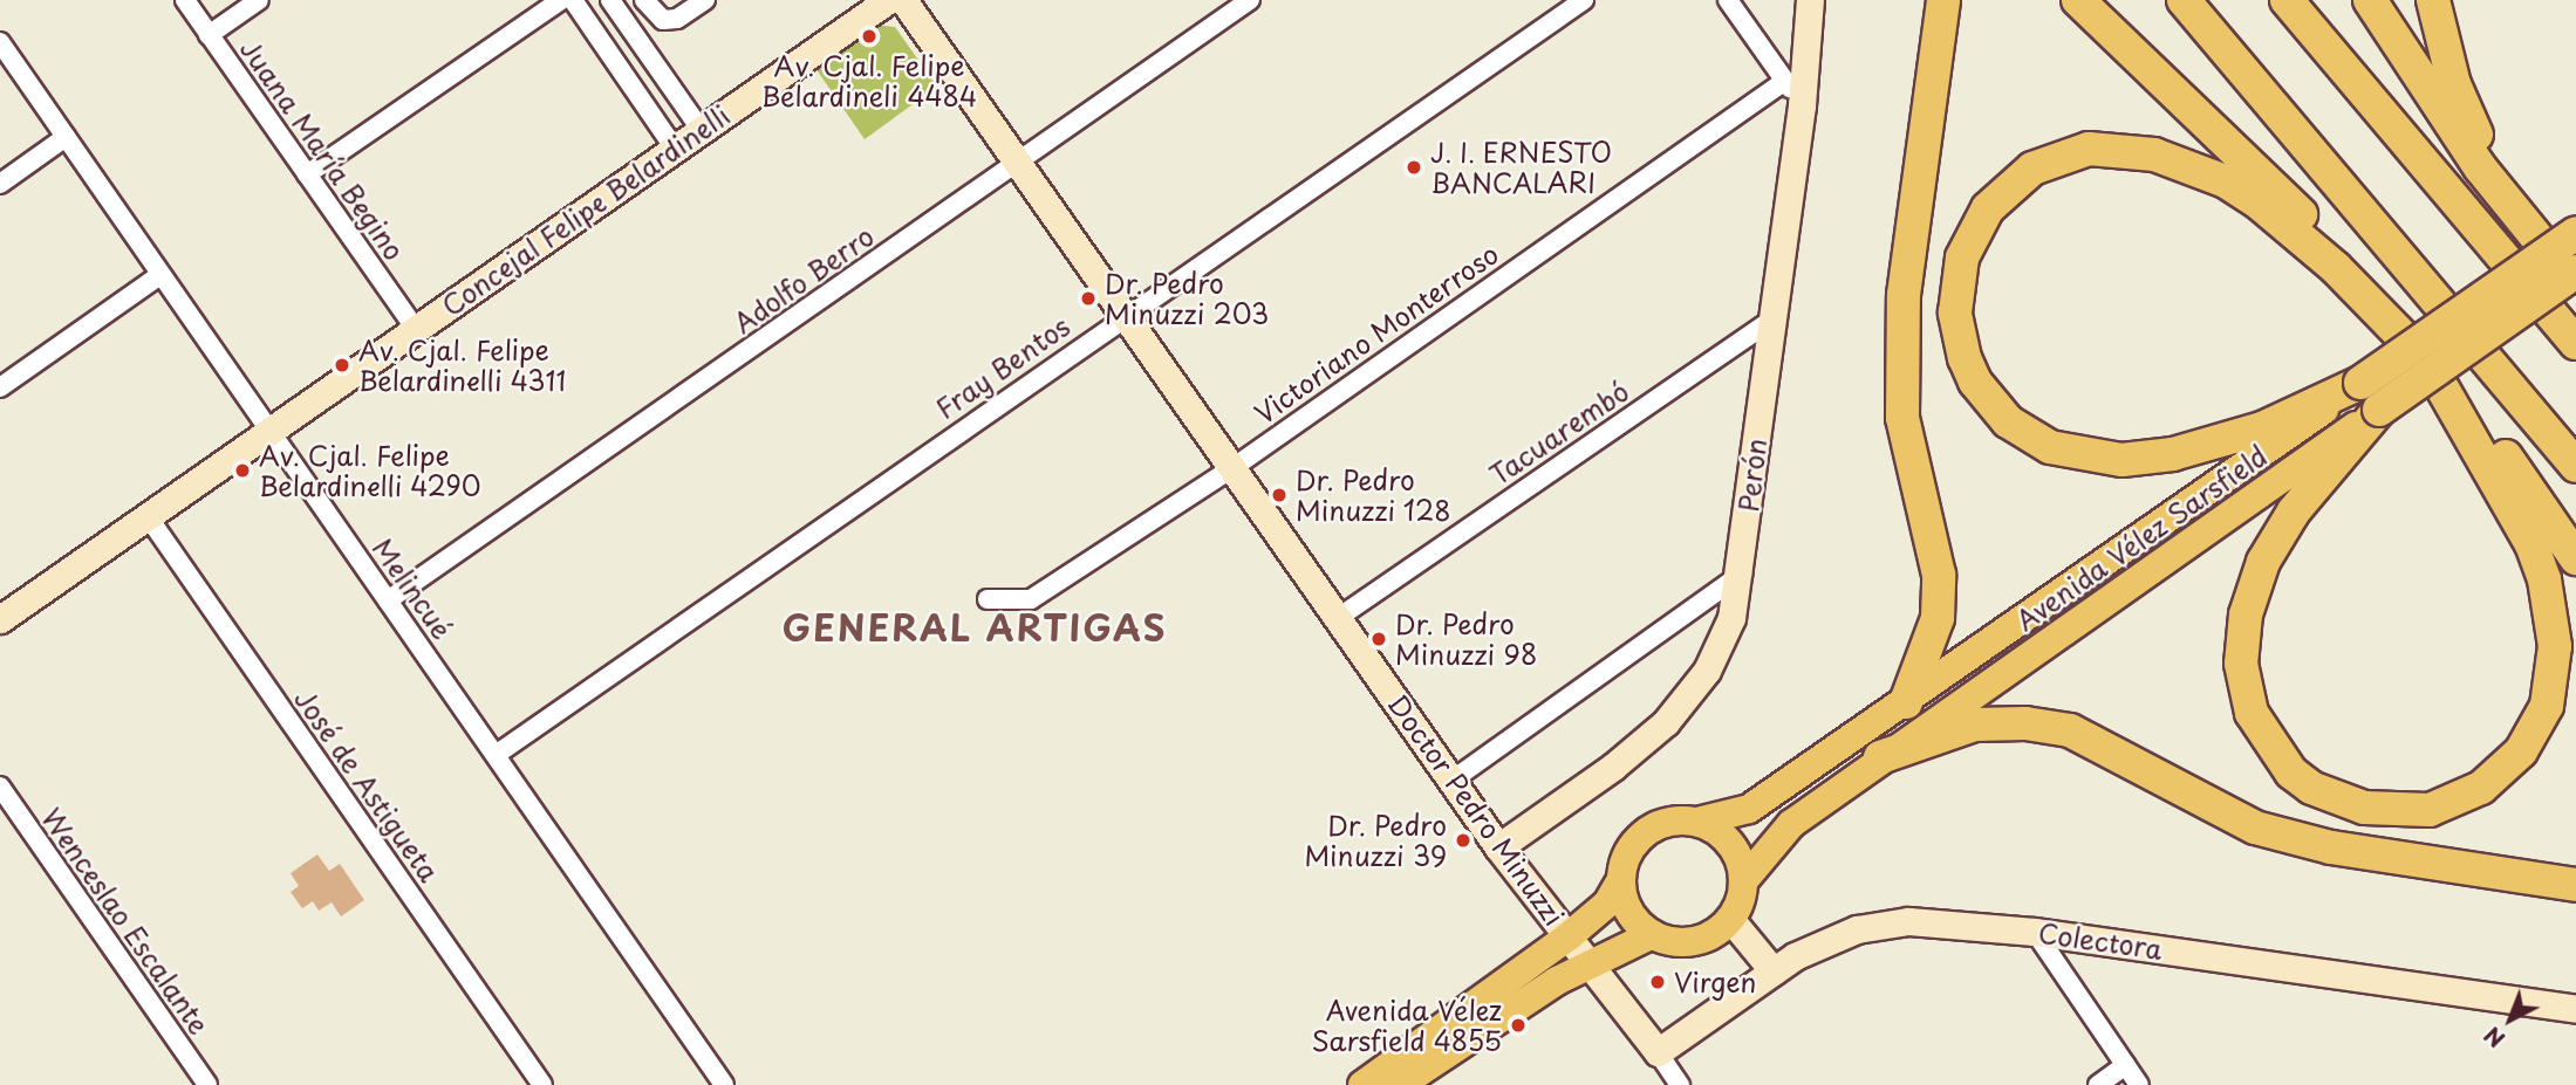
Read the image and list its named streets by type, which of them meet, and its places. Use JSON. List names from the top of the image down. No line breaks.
{"streets":{"highway":["Avenida Vélez Sarsfield"],"main road":["Concejal Felipe Belardinelli","Perón","Doctor Pedro Minuzzi","Colectora"],"street":["Juana María Begino","Adolfo Berro","Victoriano Monterroso","Fray Bentos","Tacuarembó","Melincué","José de Astigueta","Wenceslao Escalante"]},"crossings":[["Juana María Begino","Concejal Felipe Belardinelli"],["Concejal Felipe Belardinelli","Melincué"],["Concejal Felipe Belardinelli","José de Astigueta"],["Adolfo Berro","Melincué"],["Adolfo Berro","Doctor Pedro Minuzzi"],["Victoriano Monterroso","Doctor Pedro Minuzzi"],["Fray Bentos","Melincué"],["Fray Bentos","Doctor Pedro Minuzzi"],["Tacuarembó","Perón"],["Tacuarembó","Doctor Pedro Minuzzi"],["Perón","Doctor Pedro Minuzzi"],["Doctor Pedro Minuzzi","Colectora"]],"districts":["GENERAL ARTIGAS"],"places":["Av. Cjal. Felipe Belardineli 4484","J. I. ERNESTO BANCALARI","Dr. Pedro Minuzzi 203","Av. Cjal. Felipe Belardinelli 4311","Av. Cjal. Felipe Belardinelli 4290","Dr. Pedro Minuzzi 128","Dr. Pedro Minuzzi 98","Dr. Pedro Minuzzi 39","Virgen","Avenida Vélez Sarsfield 4855"],"north":"bottom left"}
